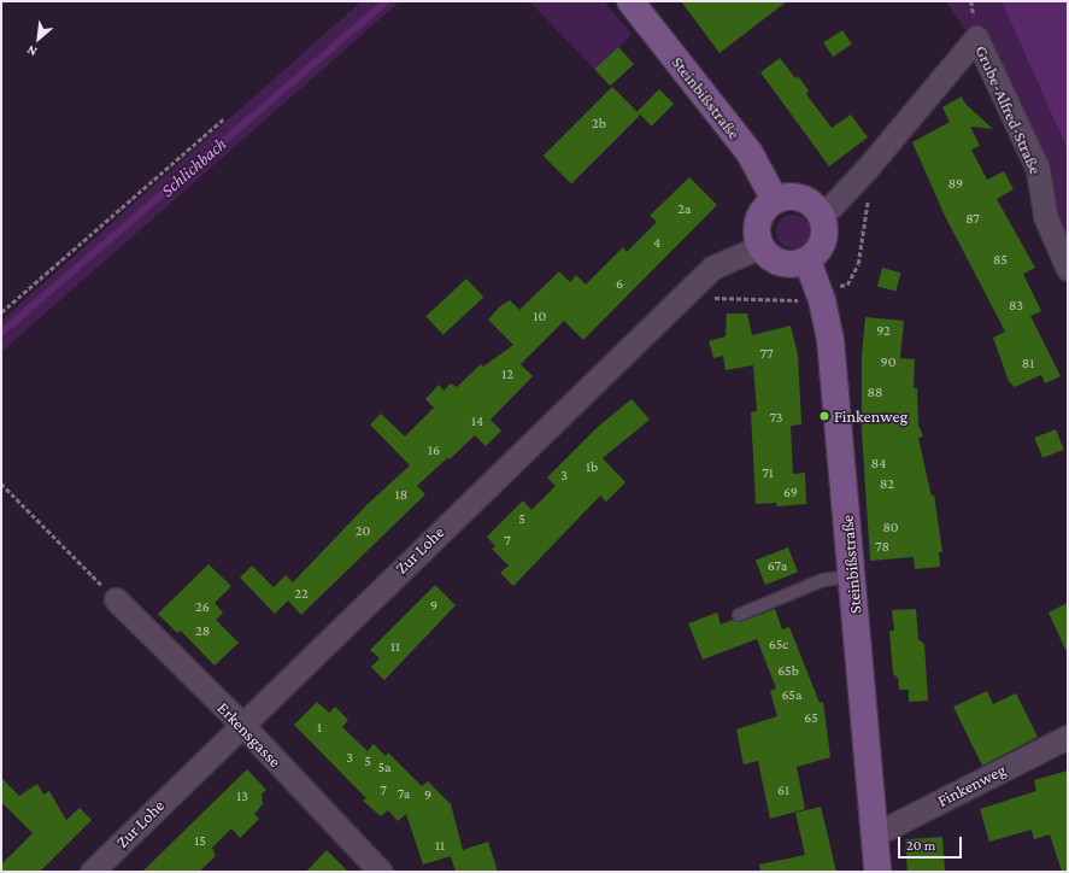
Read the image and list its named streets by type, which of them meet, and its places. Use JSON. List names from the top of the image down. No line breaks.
{"streets":{"street":["Steinbißstraße","Grube-Alfred-Straße","Zur Lohe","Erkensgasse","Finkenweg"]},"crossings":[["Steinbißstraße","Grube-Alfred-Straße"],["Steinbißstraße","Zur Lohe"],["Steinbißstraße","Finkenweg"],["Grube-Alfred-Straße","Zur Lohe"],["Zur Lohe","Erkensgasse"]],"water":["Schlichbach"],"places":["Finkenweg"],"house_numbers":["2b","89","2a","87","4","85","6","83","10","92","77","90","81","12","88","73","14","16","84","1b","71","3","82","69","18","5","80","20","7","78","67a","22","9","26","28","65c","11","65b","65a","65","1","3","5","5a","7","61","7a","9","13","15","11"],"scale_bar":"20 m","north":"bottom left"}
